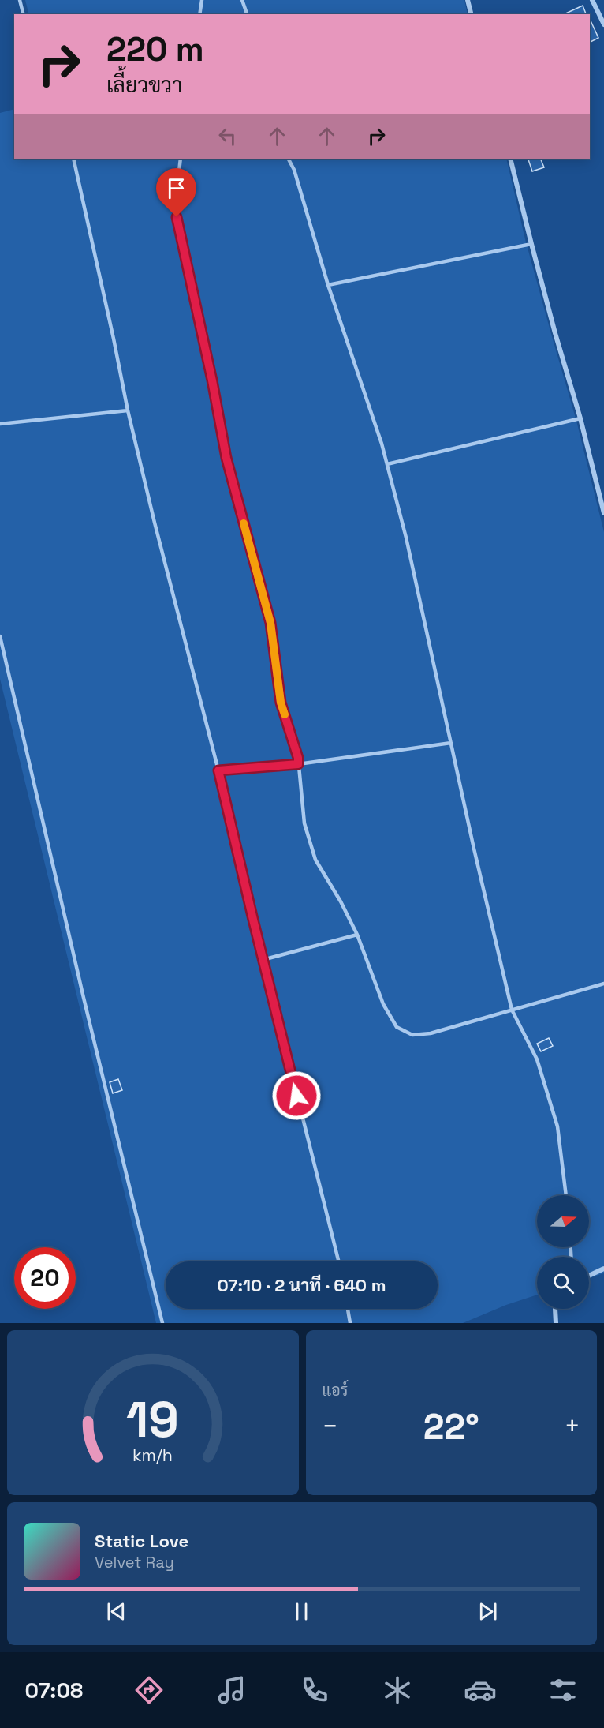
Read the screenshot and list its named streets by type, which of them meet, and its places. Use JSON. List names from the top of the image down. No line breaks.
{"north":"right","page":{"turn":["220 m","เลี้ยวขวา"],"limit":"20","trip":"07:10 · 2 นาที · 640 m","tile":"แอร์","heat":["−","22°","+"],"song":["Static Love","Velvet Ray"],"tabs":"07:08","gauge":["19","km/h"]}}
